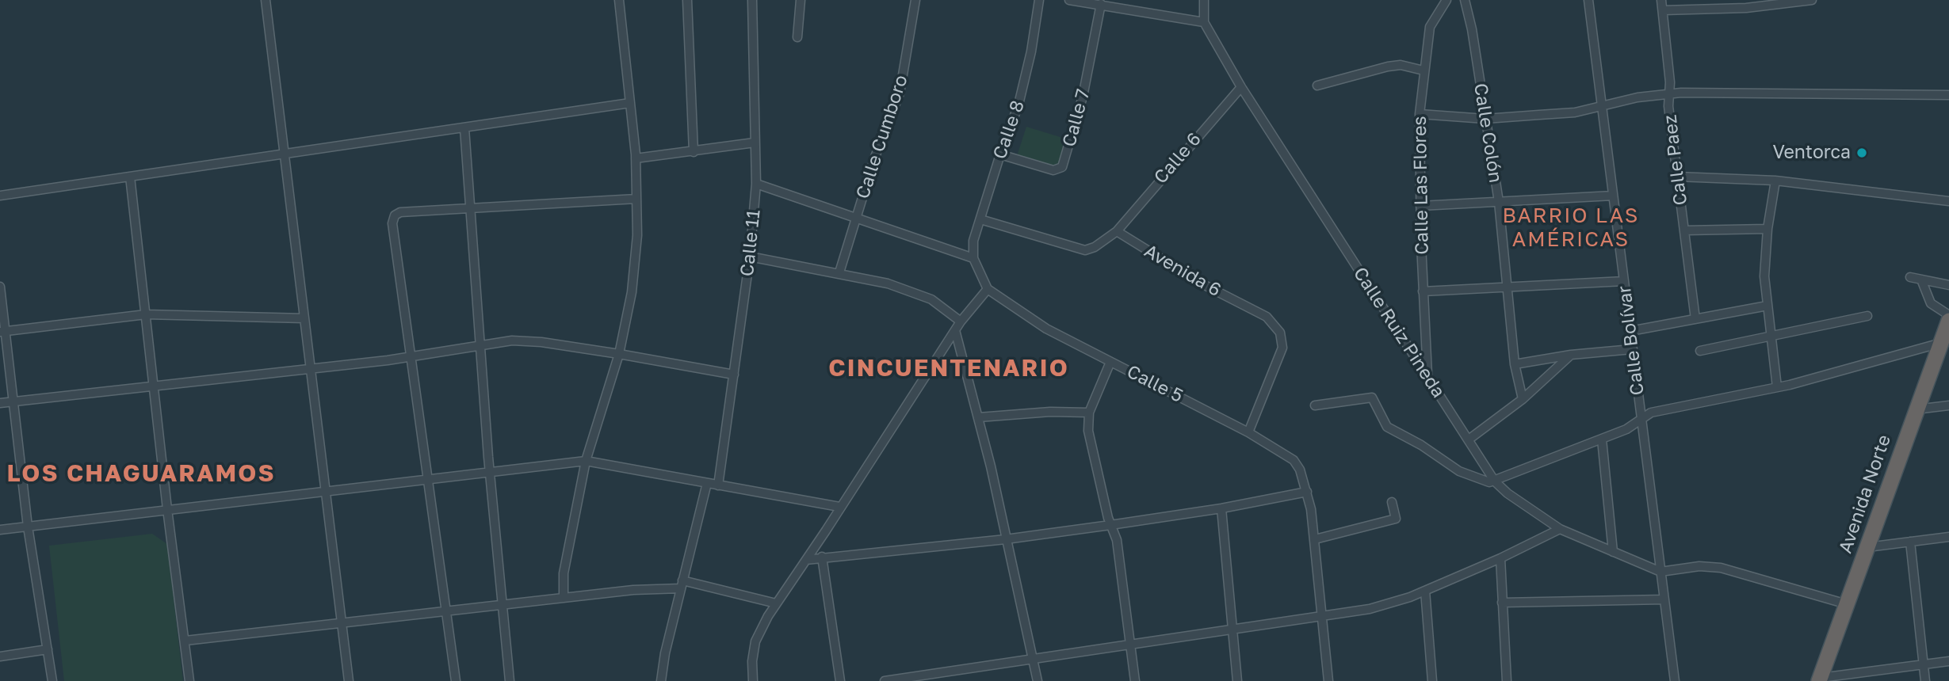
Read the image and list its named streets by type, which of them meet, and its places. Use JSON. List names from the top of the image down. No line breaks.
{"streets":{"highway":["Avenida Norte"],"street":["Calle 7","Calle 8","Calle Colón","Calle Cumboro","Calle 6","Calle Paez","Calle Las Flores","Calle 11","Avenida 6","Calle Ruiz Pineda","Calle Bolívar","Calle 5"]},"crossings":[["Calle 7","Calle 8"],["Calle 6","Avenida 6"],["Calle 6","Calle Ruiz Pineda"],["Calle Las Flores","Calle Ruiz Pineda"],["Avenida 6","Calle 5"],["Calle Ruiz Pineda","Calle Bolívar"]],"districts":["BARRIO LAS AMÉRICAS","CINCUENTENARIO","LOS CHAGUARAMOS"],"places":["Ventorca"]}
